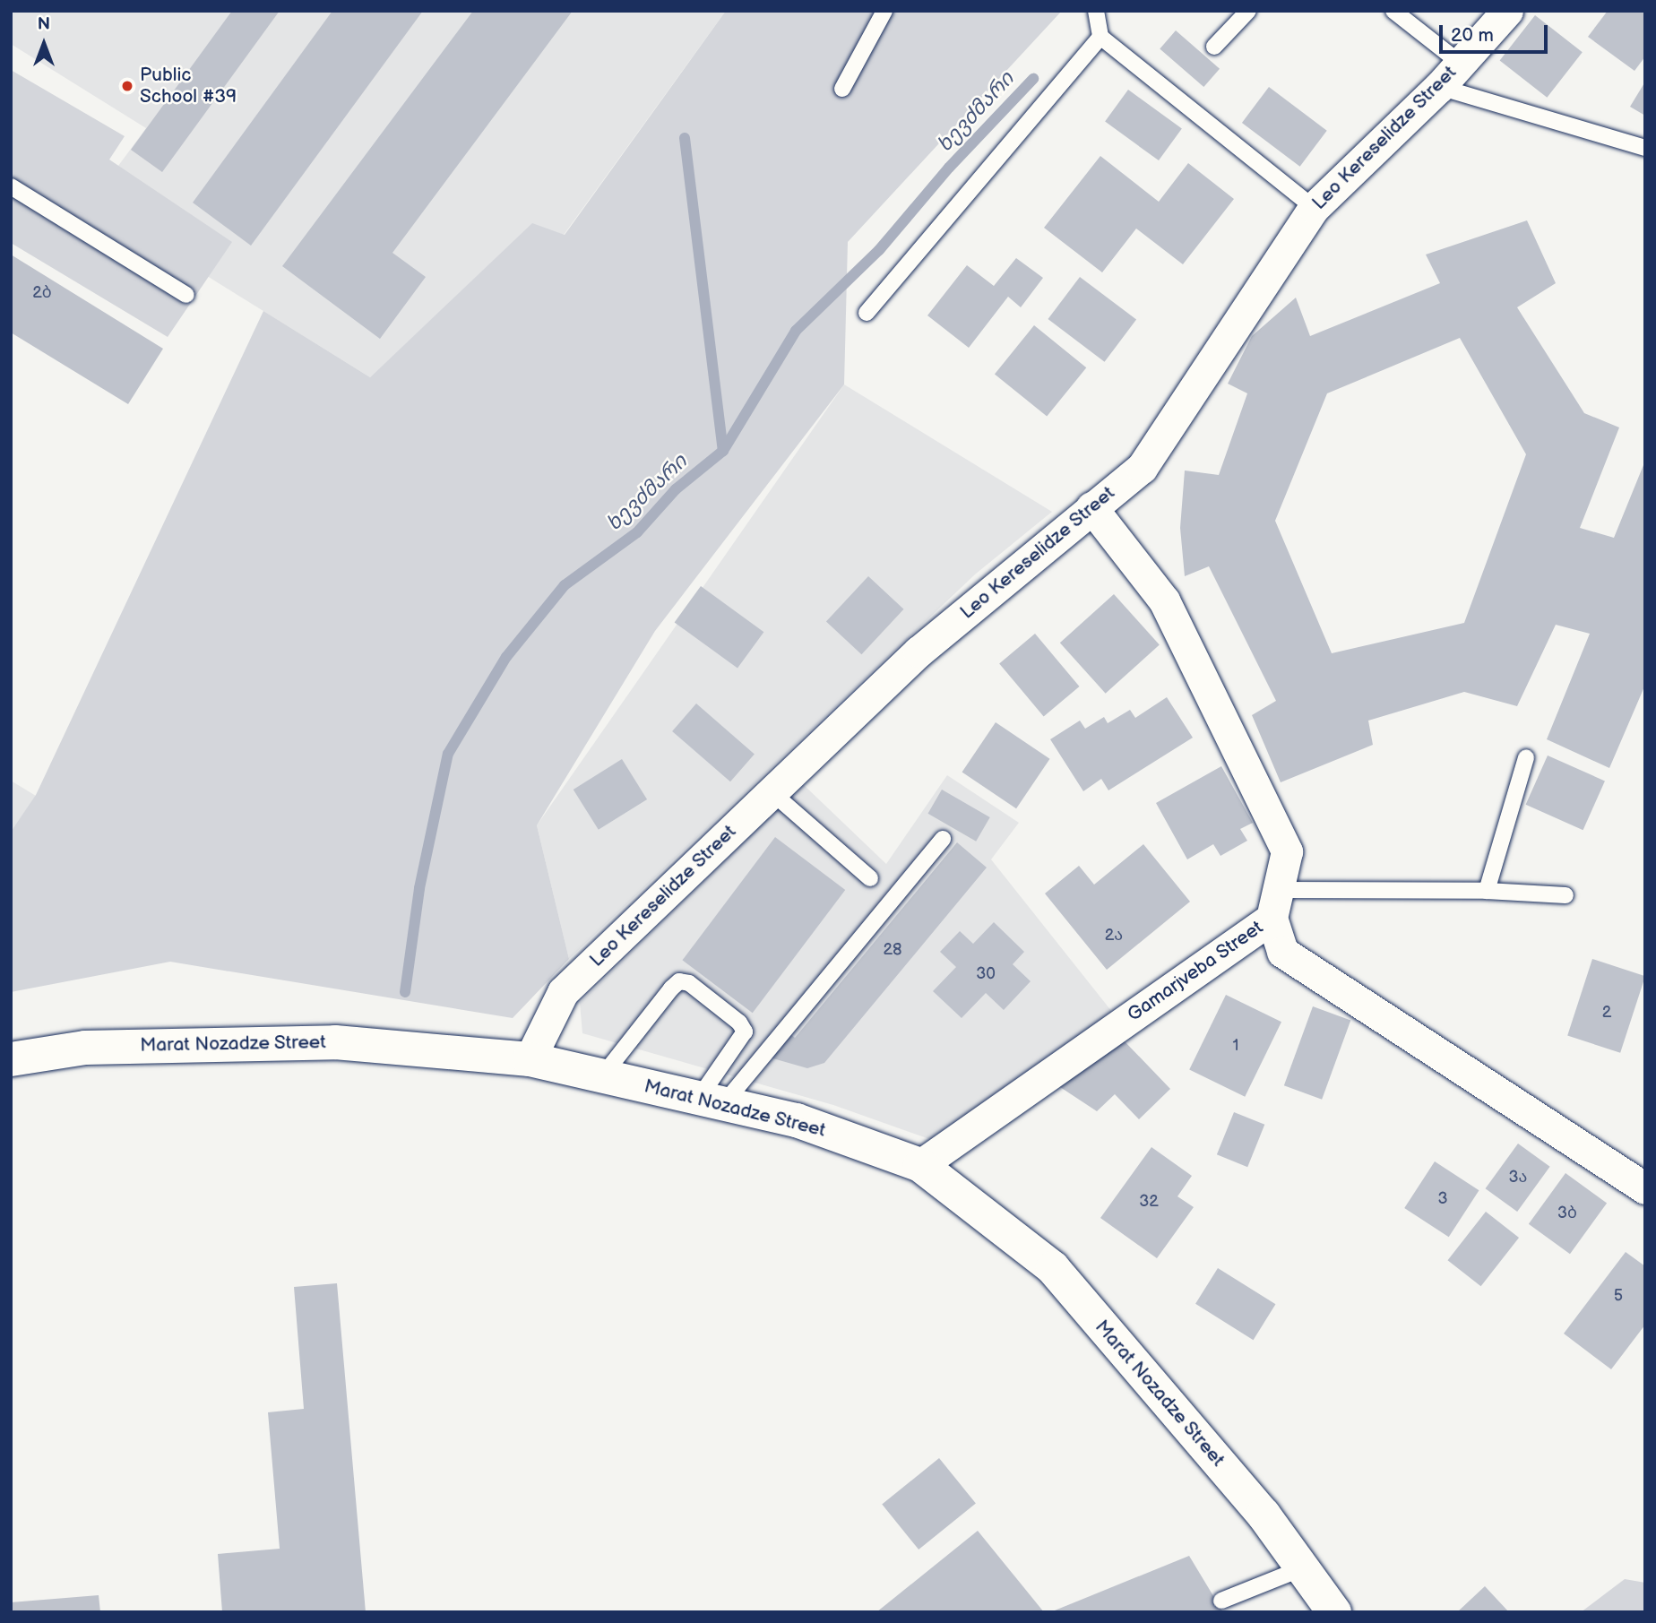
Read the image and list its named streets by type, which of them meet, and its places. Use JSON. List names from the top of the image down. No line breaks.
{"streets":{"street":["Leo Kereselidze Street","Gamarjveba Street","Marat Nozadze Street"]},"crossings":[["Leo Kereselidze Street","Marat Nozadze Street"],["Gamarjveba Street","Marat Nozadze Street"]],"water":["ხევძმარი"],"places":["Public School #39"],"house_numbers":["2ბ","2ა","28","30","2","1","3ა","3","32","3ბ","5"],"scale_bar":"20 m","north":"top"}
